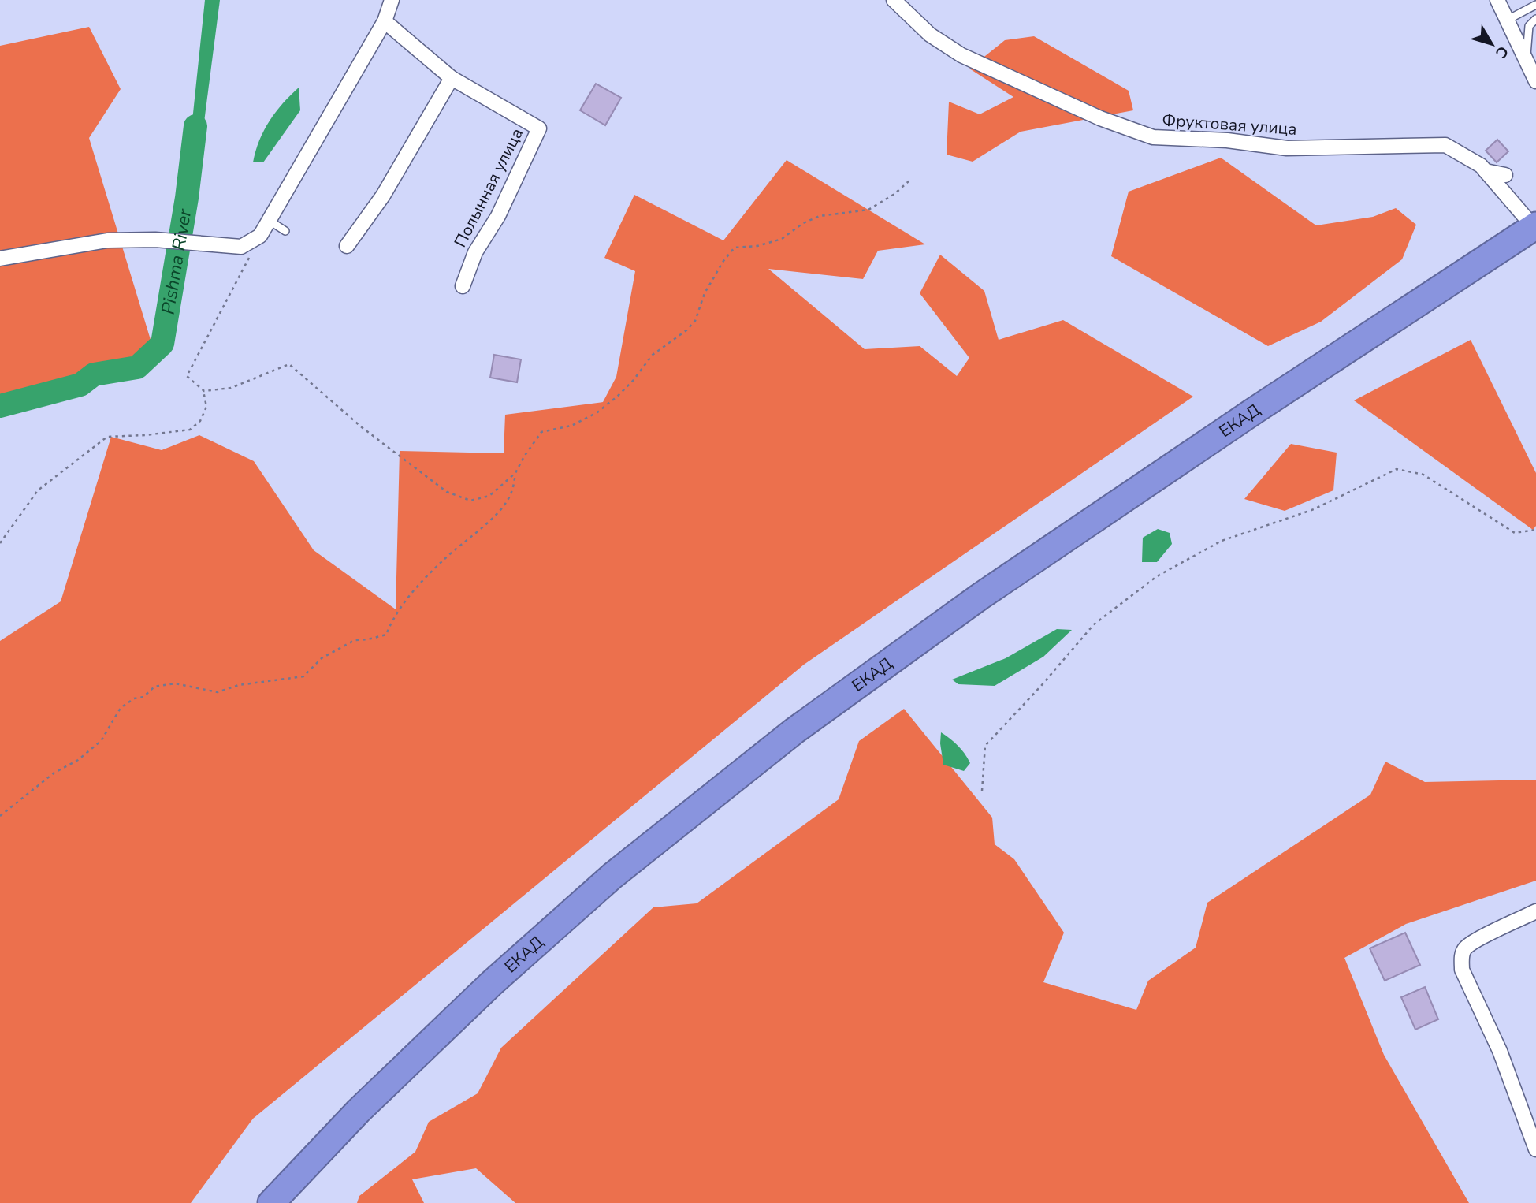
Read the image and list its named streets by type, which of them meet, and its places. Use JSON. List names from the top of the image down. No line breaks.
{"streets":{"highway":["ЕКАД"],"street":["Фруктовая улица","Полынная улица"]},"crossings":[["Фруктовая улица","ЕКАД"]],"water":["Pishma River"],"north":"bottom right"}
